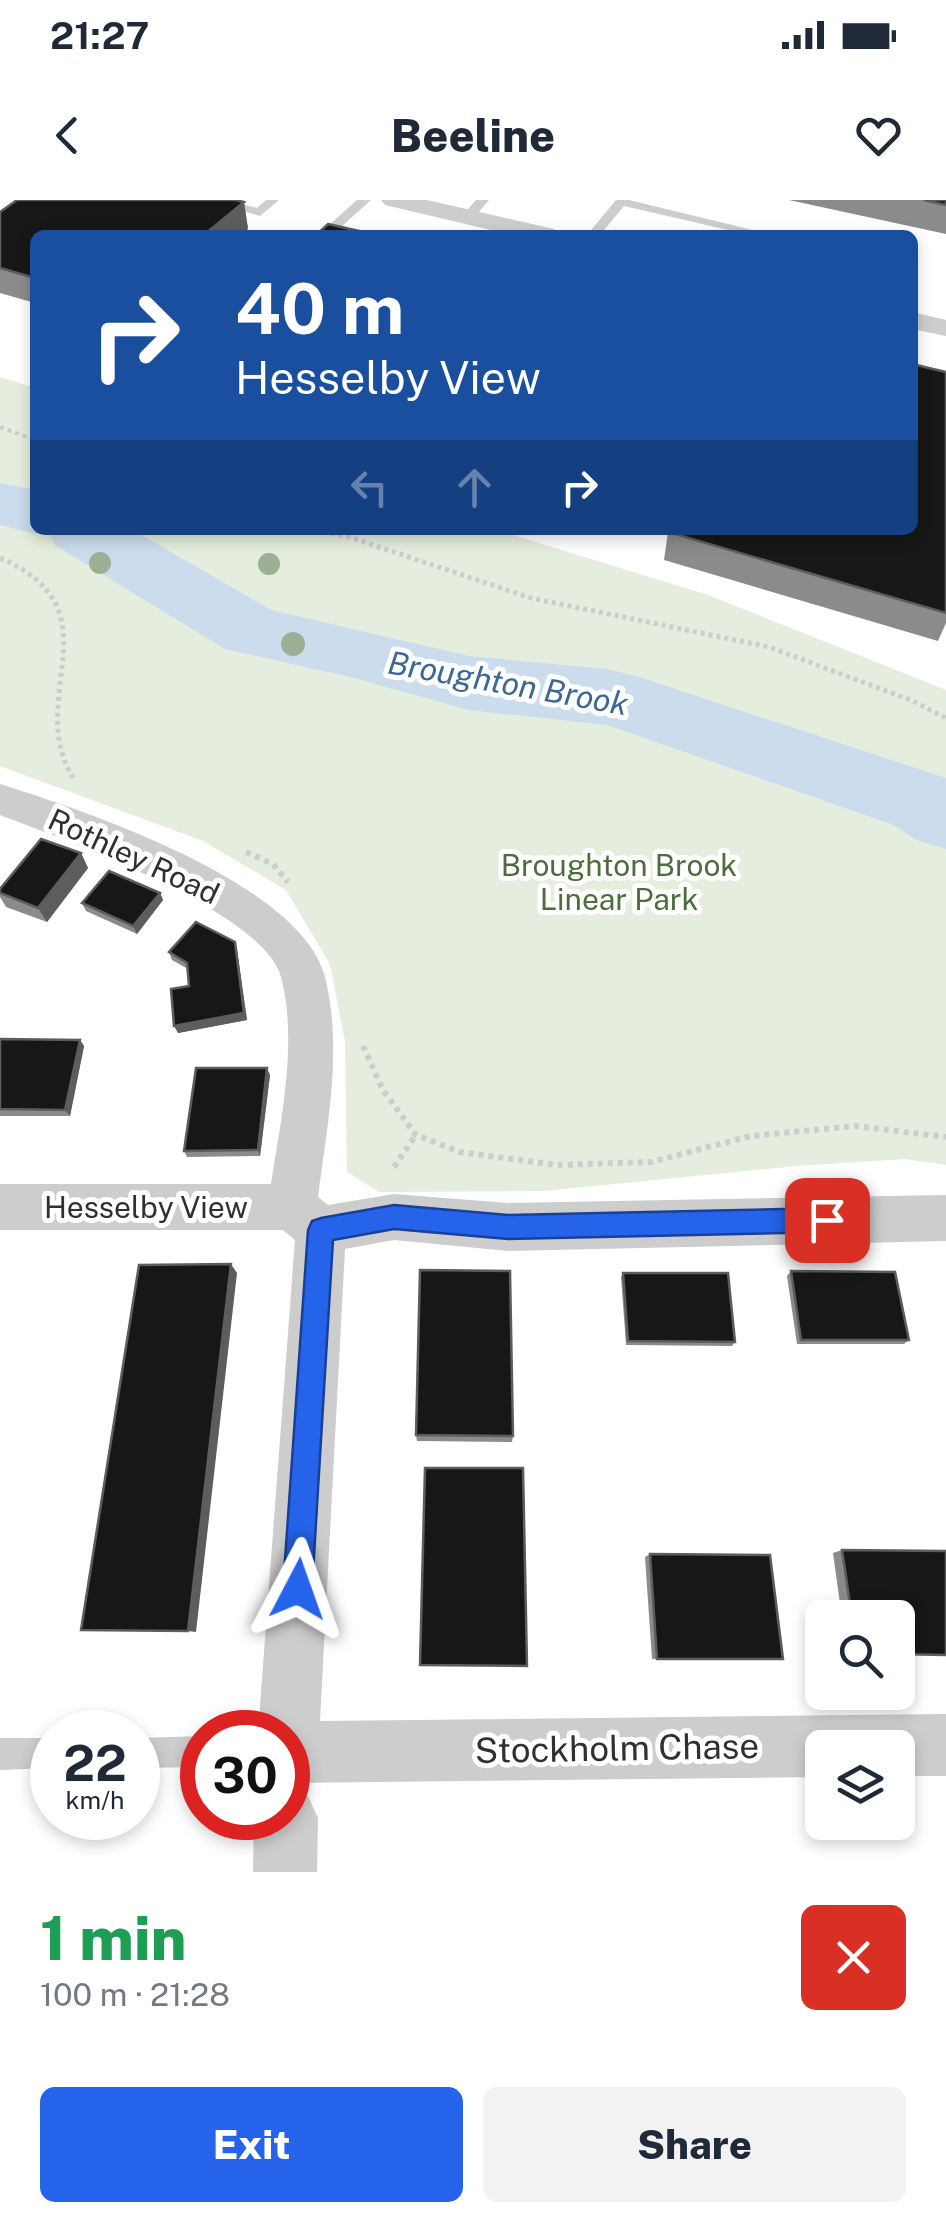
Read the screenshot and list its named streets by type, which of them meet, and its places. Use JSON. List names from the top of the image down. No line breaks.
{"streets":{"street":["Rothley Road","Hesselby View","Stockholm Chase"]},"crossings":[["Rothley Road","Hesselby View"],["Rothley Road","Stockholm Chase"],["Hesselby View","Stockholm Chase"]],"water":["Broughton Brook"],"parks":["Broughton Brook Linear Park"],"page":{"status":"21:27","header":"Beeline","turn":["40 m","Hesselby View"],"speed":"22 km/h","limit":"30","heading":["1 min","100 m · 21:28"],"buttons":["Exit","Share"]}}
